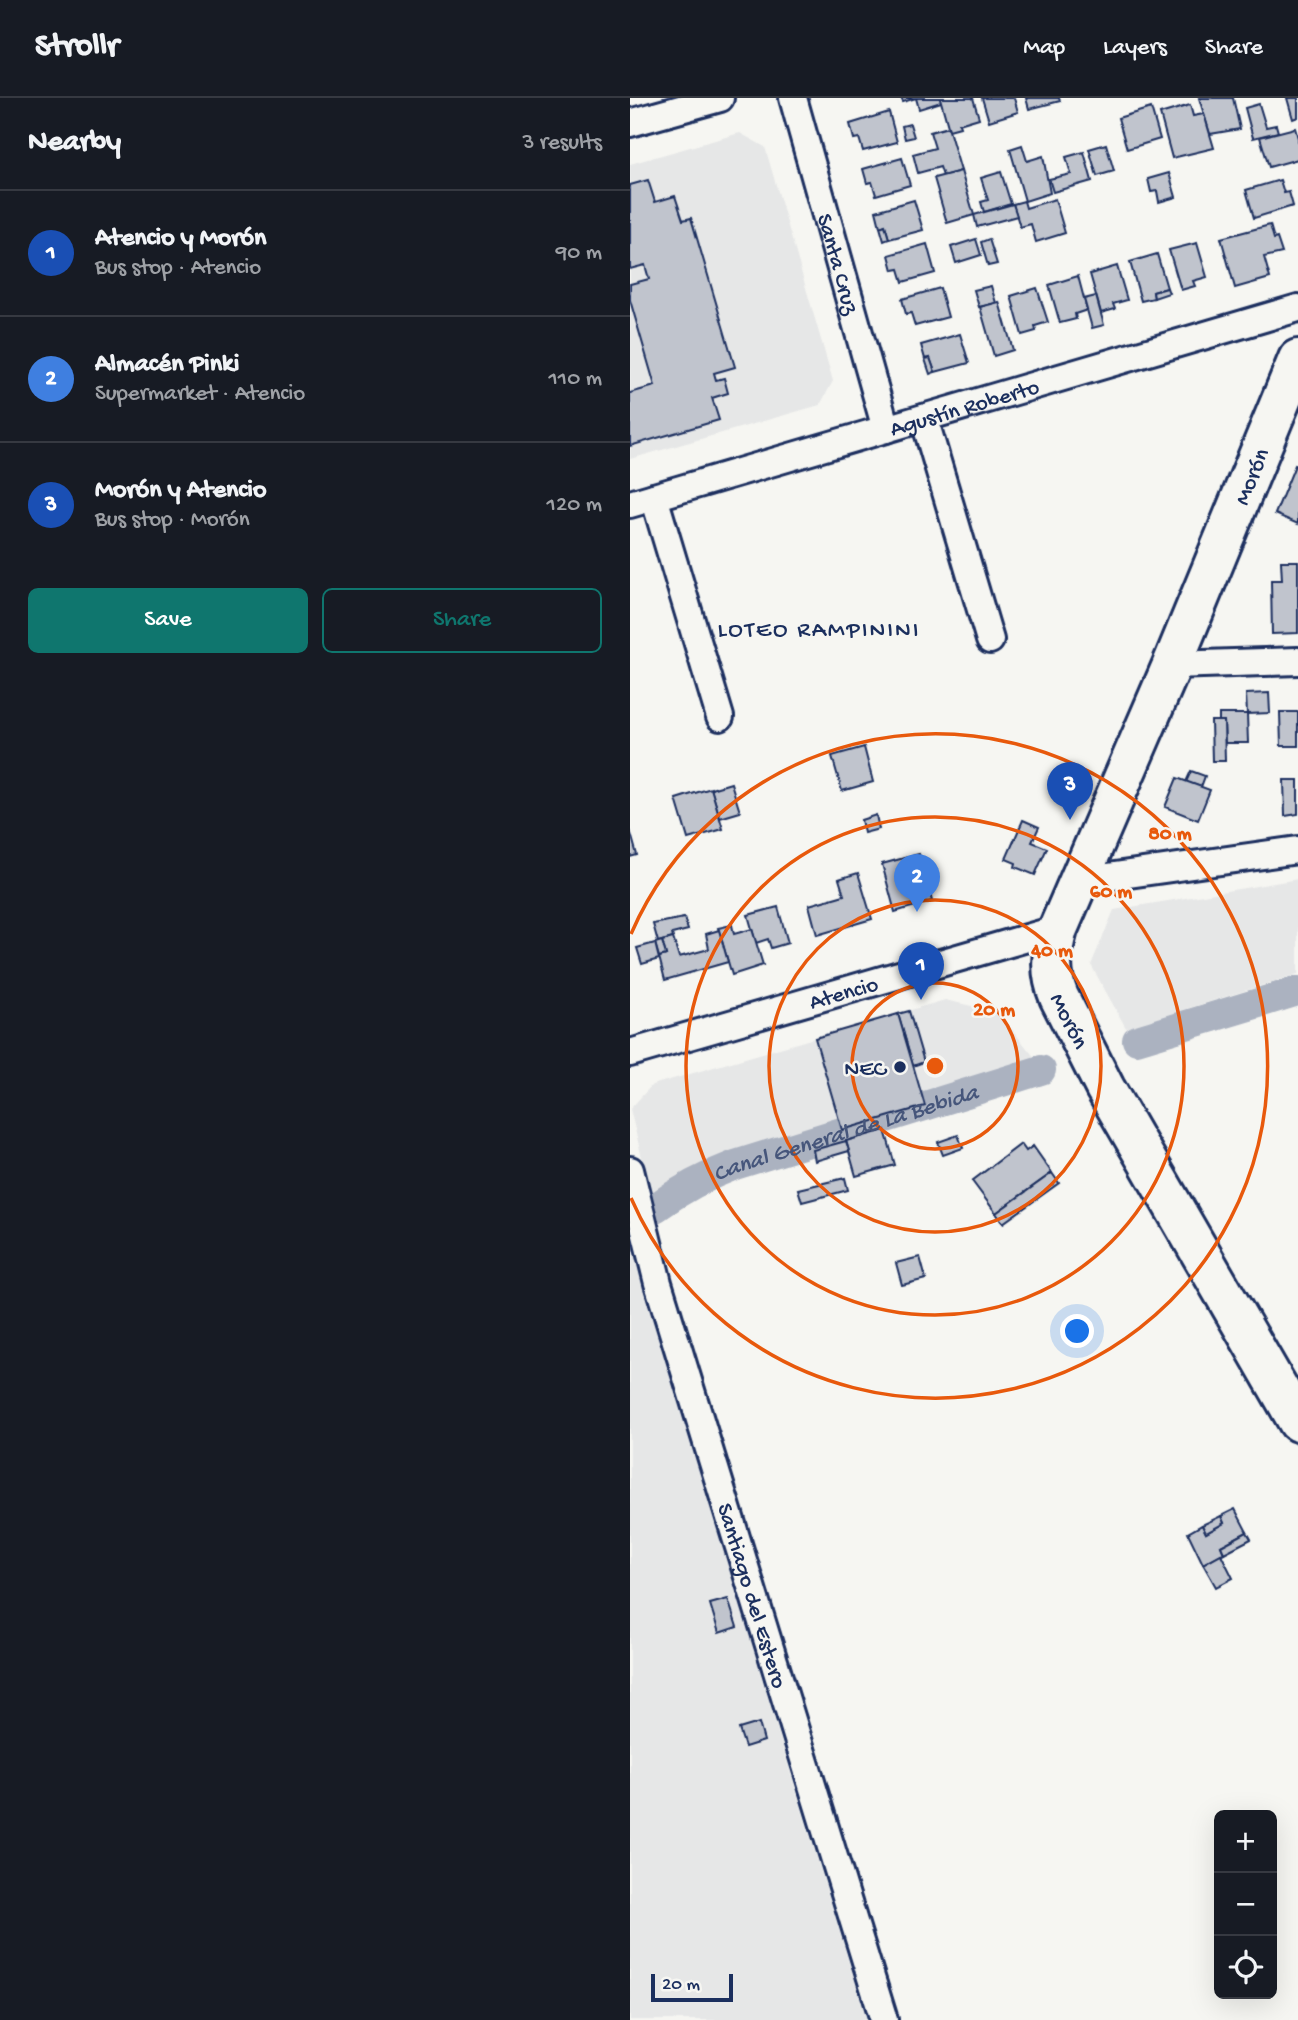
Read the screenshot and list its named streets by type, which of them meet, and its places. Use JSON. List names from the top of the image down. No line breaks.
{"streets":{"street":["Santa Cruz","Agustín Roberto","Morón","Atencio","Santiago del Estero"]},"crossings":[["Santa Cruz","Agustín Roberto"],["Morón","Atencio"]],"districts":["LOTEO RAMPININI"],"water":["Canal General de La Bebida"],"places":["NEC"],"scale_bar":"20 m","page":{"header":"Strollr","nav":["Map","Layers","Share"],"heading":["Nearby","3 results"],"list":[{"mark":"1","name":"Atencio y Morón","note":"Bus stop · Atencio","value":"90 m"},{"mark":"2","name":"Almacén Pinki","note":"Supermarket · Atencio","value":"110 m"},{"mark":"3","name":"Morón y Atencio","note":"Bus stop · Morón","value":"120 m"}],"buttons":["Save","Share"],"pins":["3","2","1"],"map_buttons":["+","−"],"scale":"20 m"},"rings":["80 m","60 m","40 m","20 m"]}
